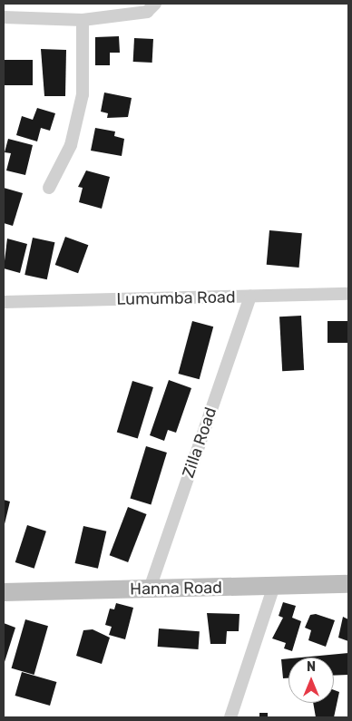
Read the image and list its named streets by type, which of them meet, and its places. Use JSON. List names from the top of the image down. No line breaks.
{"streets":{"street":["Lumumba Road","Zilla Road","Hanna Road"]},"crossings":[["Lumumba Road","Zilla Road"],["Zilla Road","Hanna Road"]],"north":"top"}
